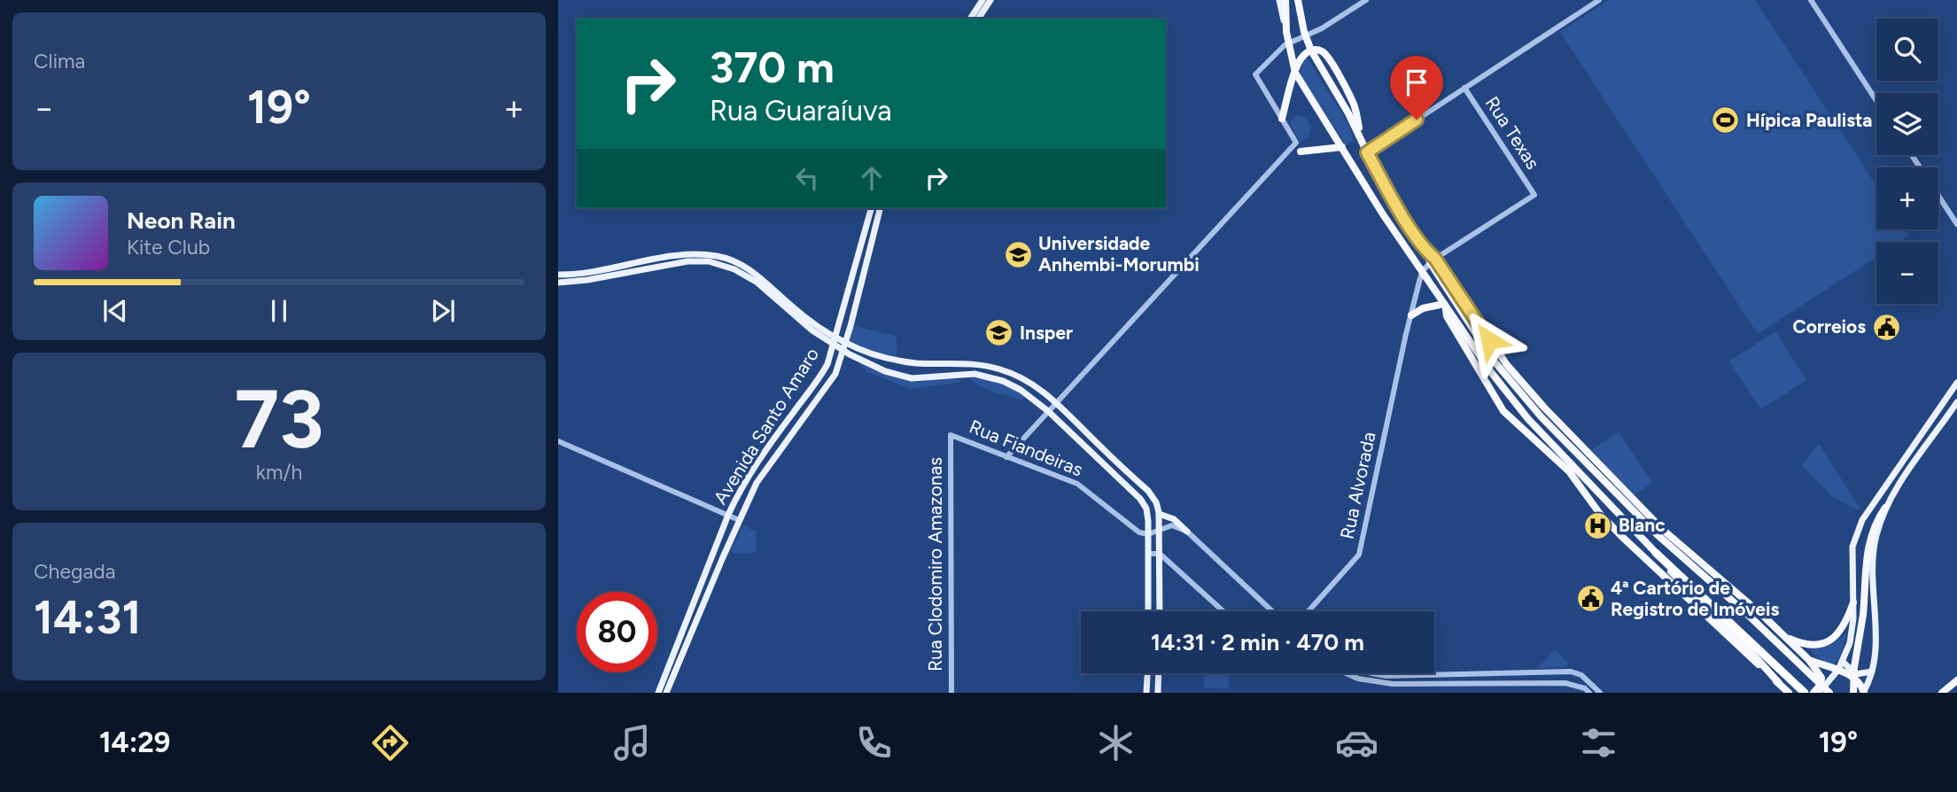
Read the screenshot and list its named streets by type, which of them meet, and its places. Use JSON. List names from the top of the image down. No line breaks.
{"streets":{"main road":["Avenida Santo Amaro"],"street":["Rua Texas","Rua Fiandeiras","Rua Alvorada","Rua Clodomiro Amazonas"]},"crossings":[["Rua Fiandeiras","Rua Clodomiro Amazonas"]],"places":{"sports":["Hípica Paulista"],"school or university":["Universidade Anhembi-Morumbi","Insper"],"public building":["Correios","4ª Cartório de Registro de Imóveis"],"hospital":["Blanc"]},"page":{"tile":["Clima",["73","km/h"],["Chegada","14:31"]],"map_buttons":["+","−"],"turn":["370 m","Rua Guaraíuva"],"heat":["−","19°","+"],"song":["Neon Rain","Kite Club"],"limit":"80","trip":"14:31 · 2 min · 470 m","tabs":["14:29","19°"]}}
